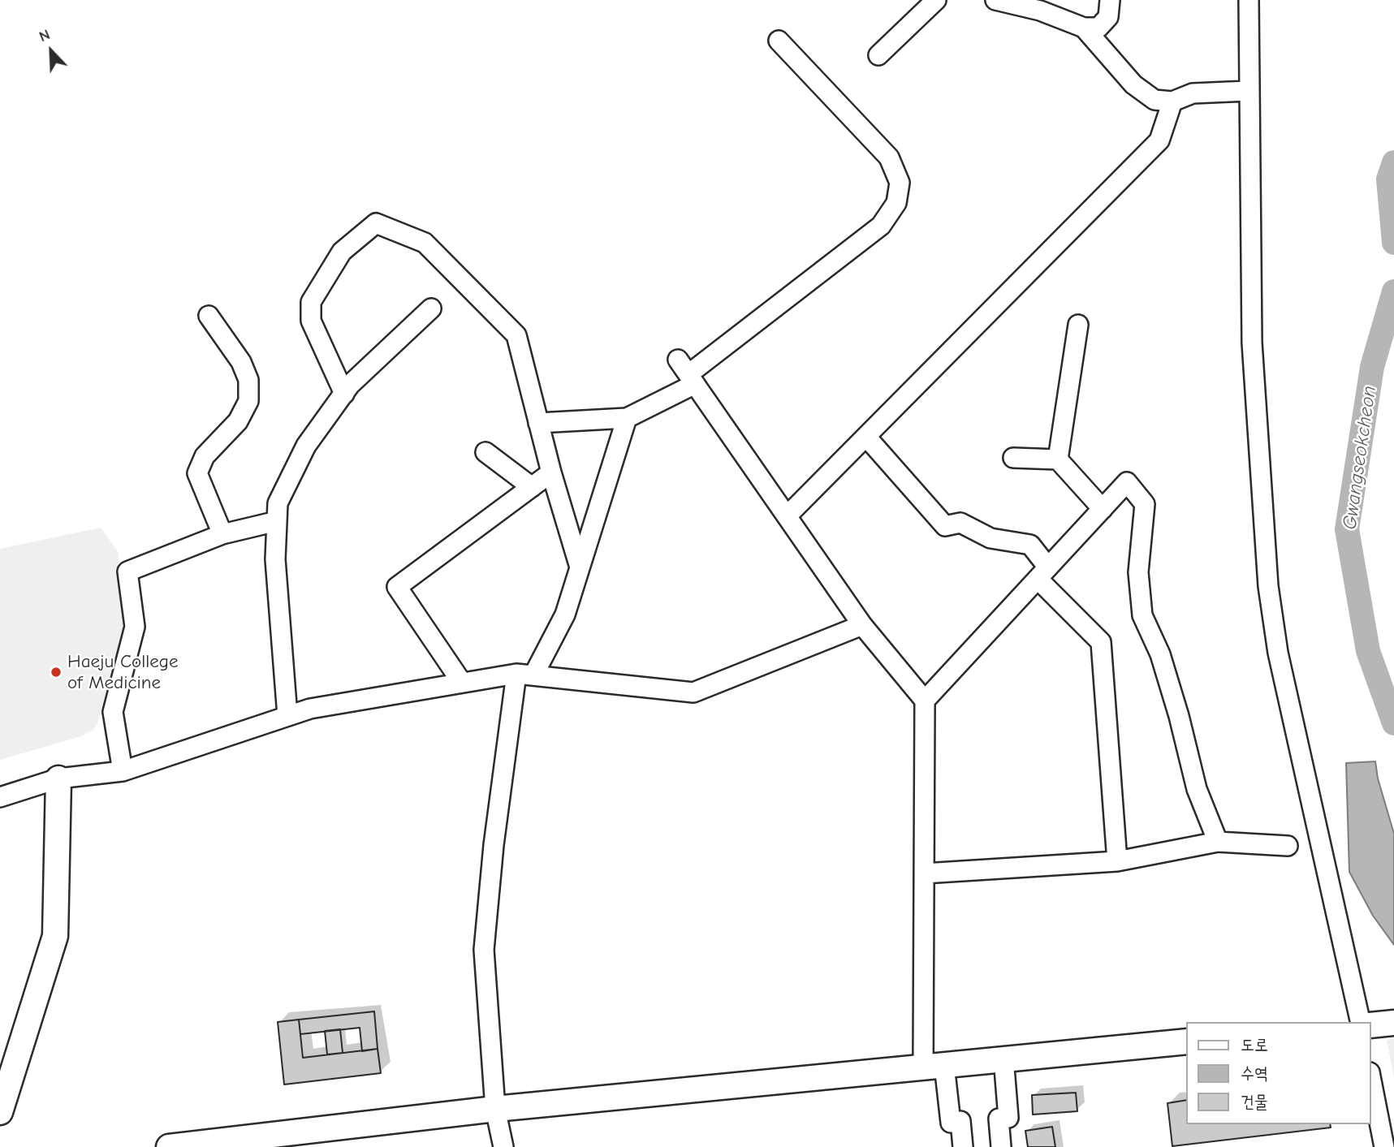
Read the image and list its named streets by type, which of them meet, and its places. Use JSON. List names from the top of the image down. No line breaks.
{"water":["Gwangseokcheon"],"places":["Haeju College of Medicine"],"legend":["도로","수역","건물"],"north":"top left"}
